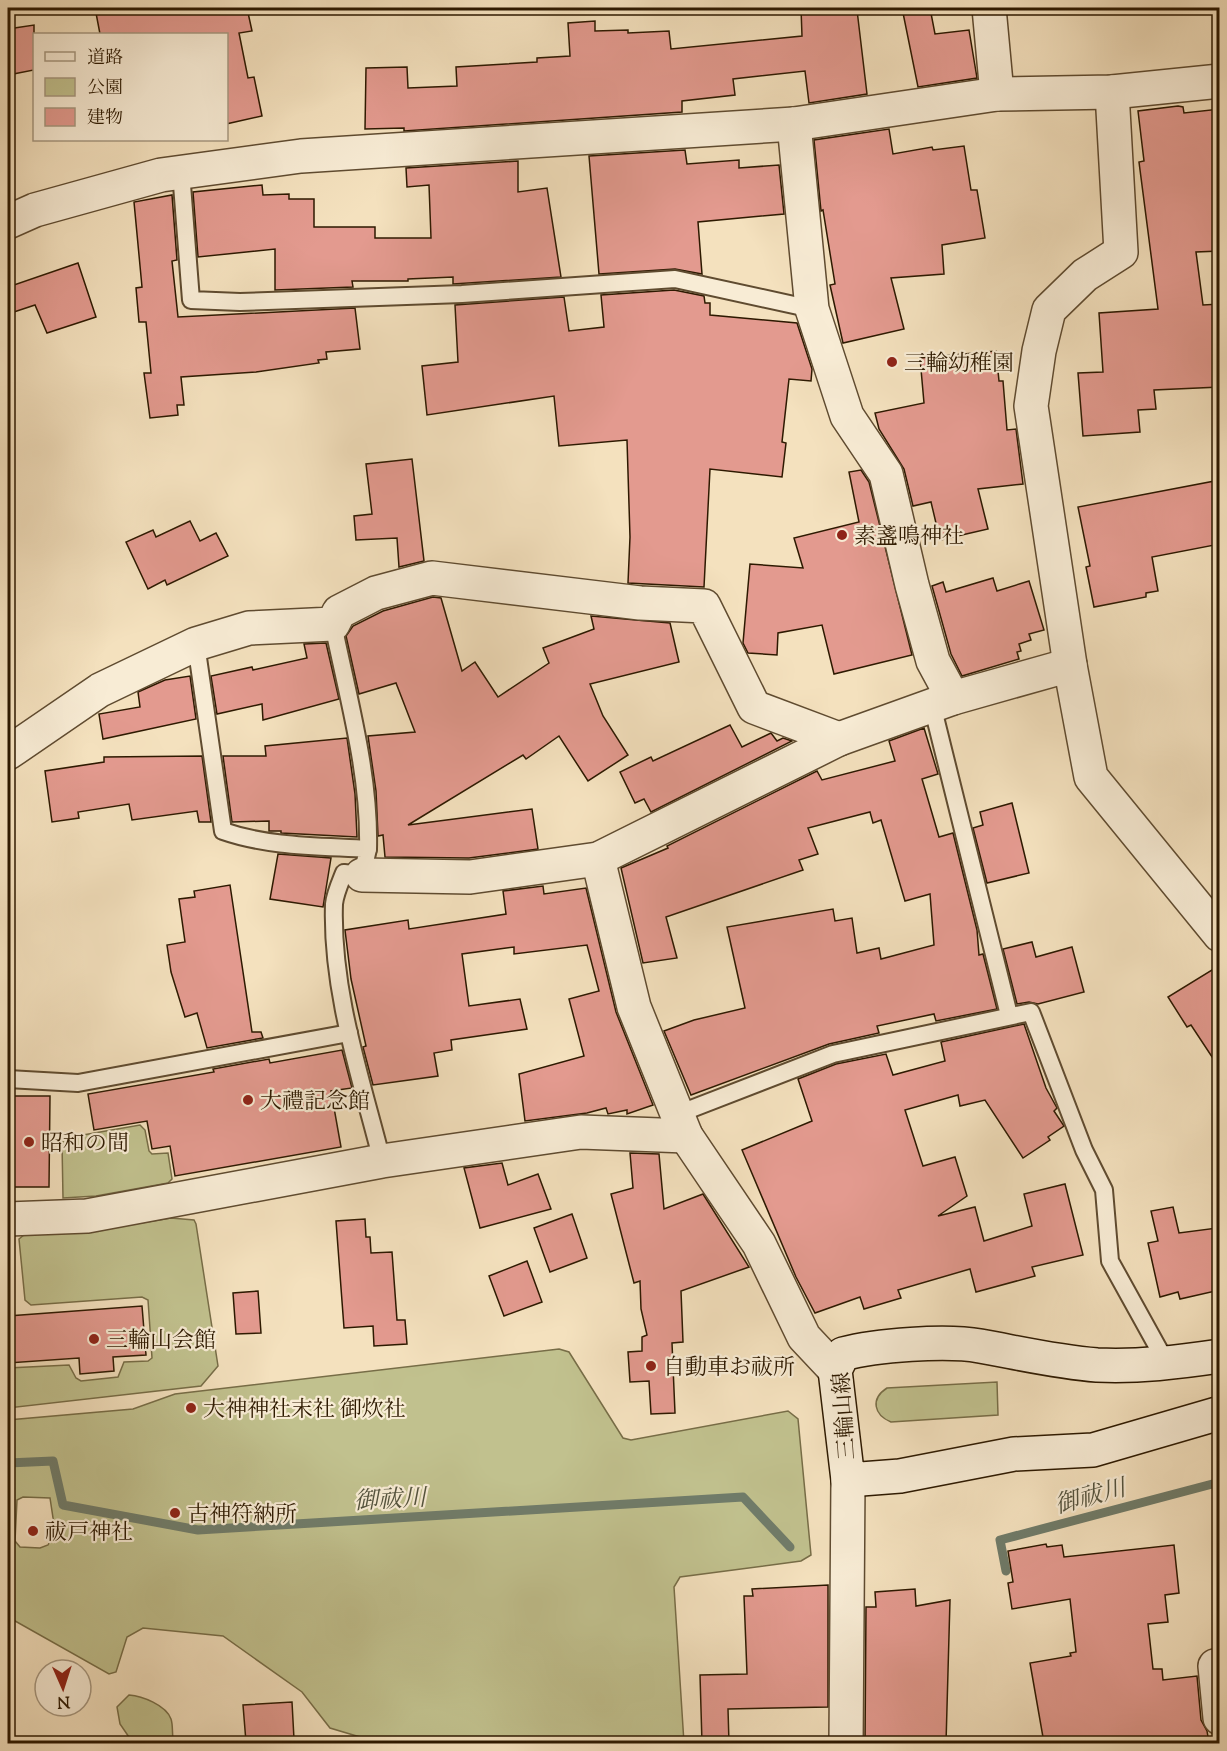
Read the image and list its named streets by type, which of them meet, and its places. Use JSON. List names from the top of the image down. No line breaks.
{"streets":{"street":["三輪山線"]},"water":["御祓川"],"places":["三輪幼稚園","素盞鳴神社","大禮記念館","昭和の間","三輪山会館","自動車お祓所","大神神社末社 御炊社","古神符納所","祓戸神社"],"legend":["道路","公園","建物"],"north":"bottom"}
